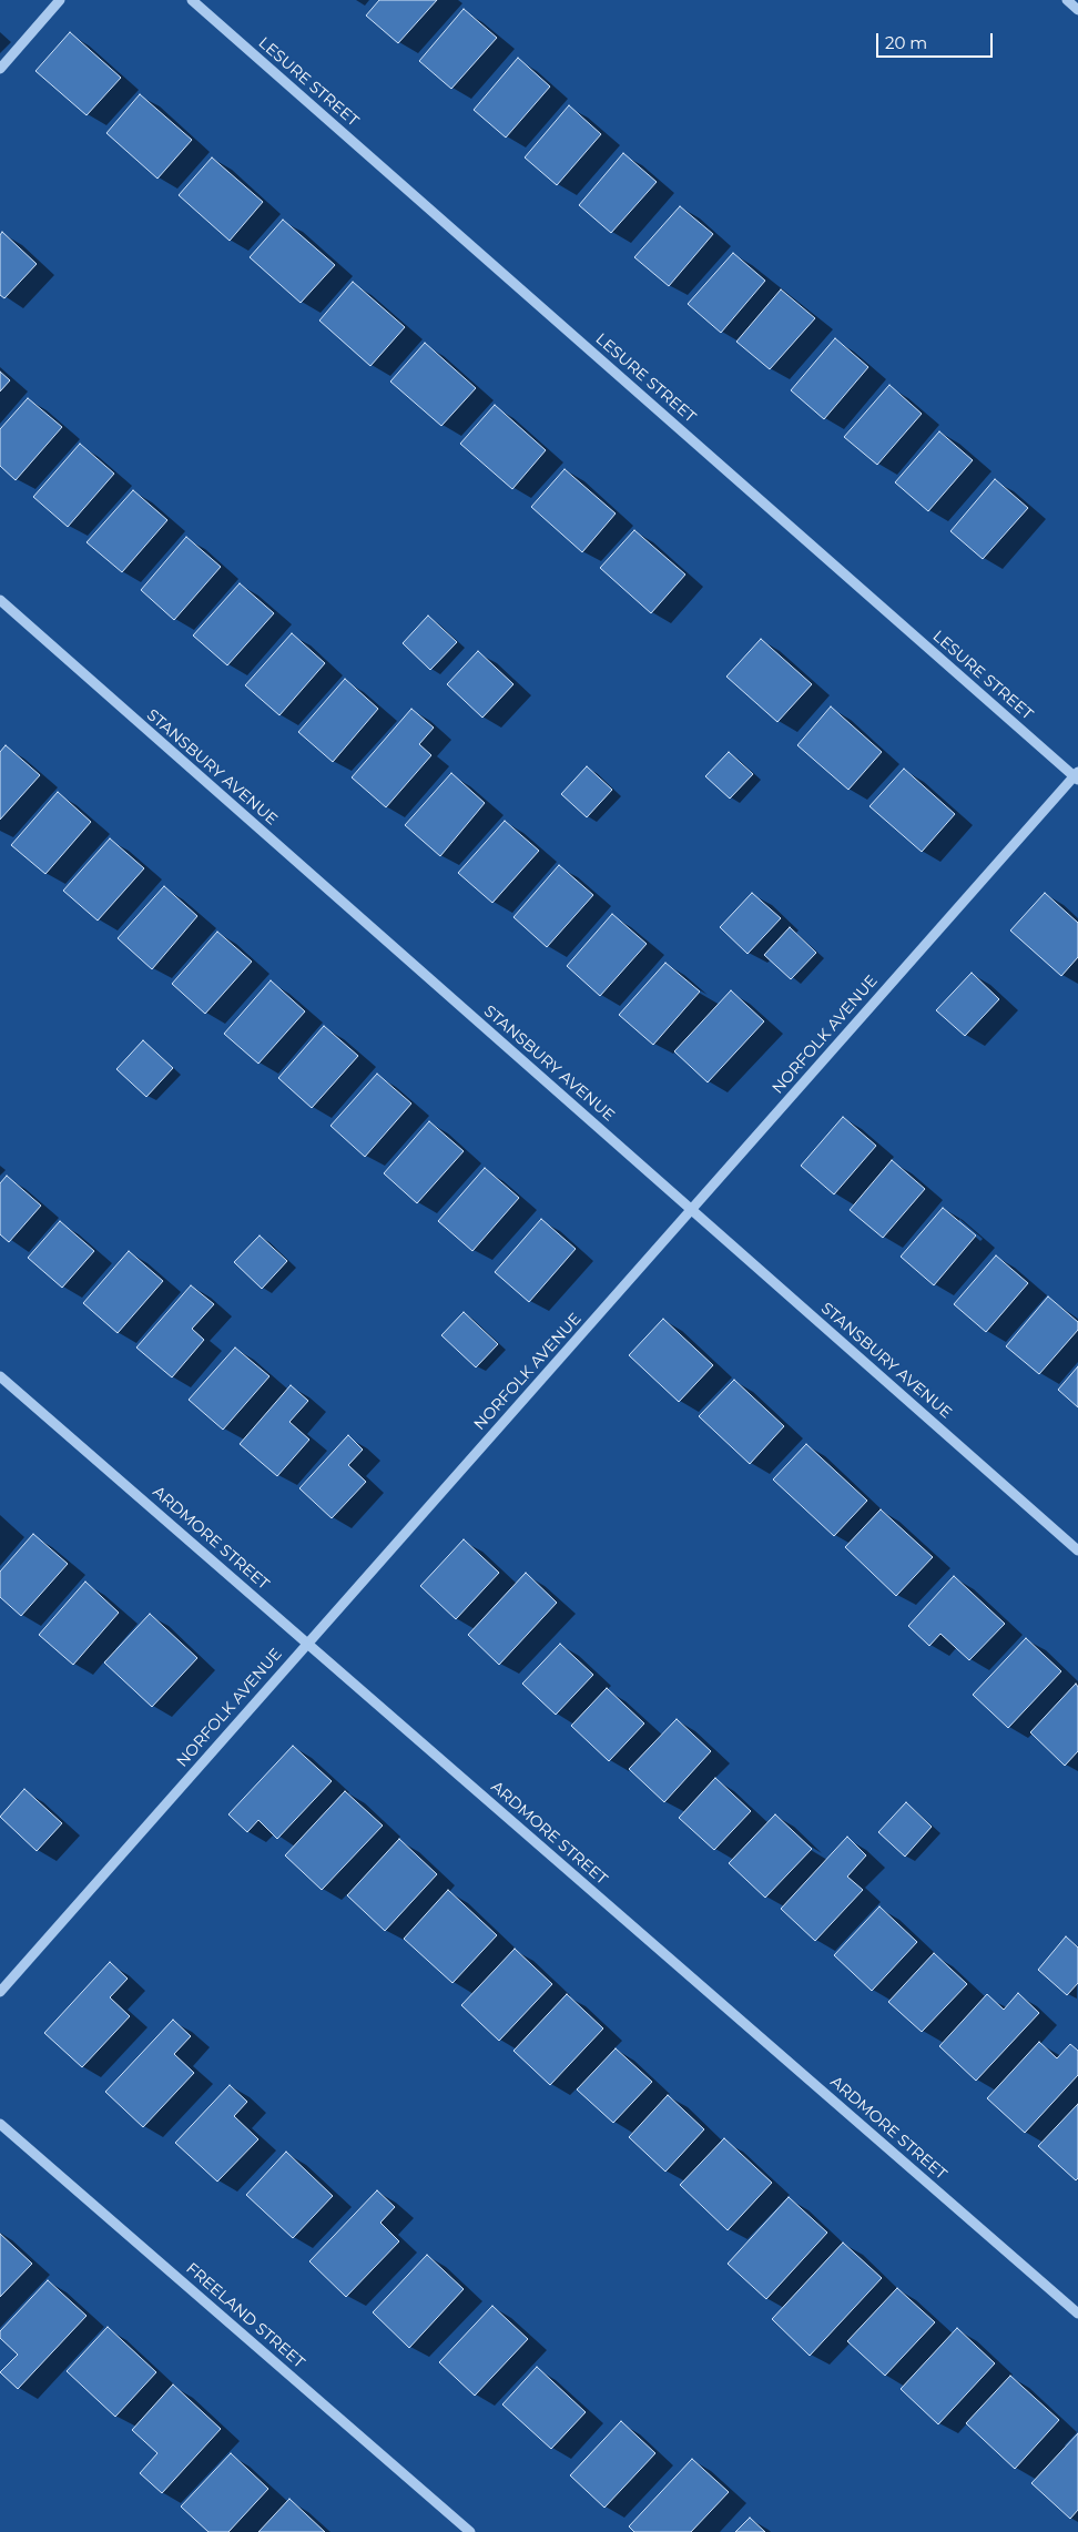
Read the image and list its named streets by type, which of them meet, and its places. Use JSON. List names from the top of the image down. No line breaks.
{"streets":{"street":["LESURE STREET","STANSBURY AVENUE","NORFOLK AVENUE","ARDMORE STREET","FREELAND STREET"]},"crossings":[["LESURE STREET","NORFOLK AVENUE"],["STANSBURY AVENUE","NORFOLK AVENUE"],["NORFOLK AVENUE","ARDMORE STREET"]],"scale_bar":"20 m"}
